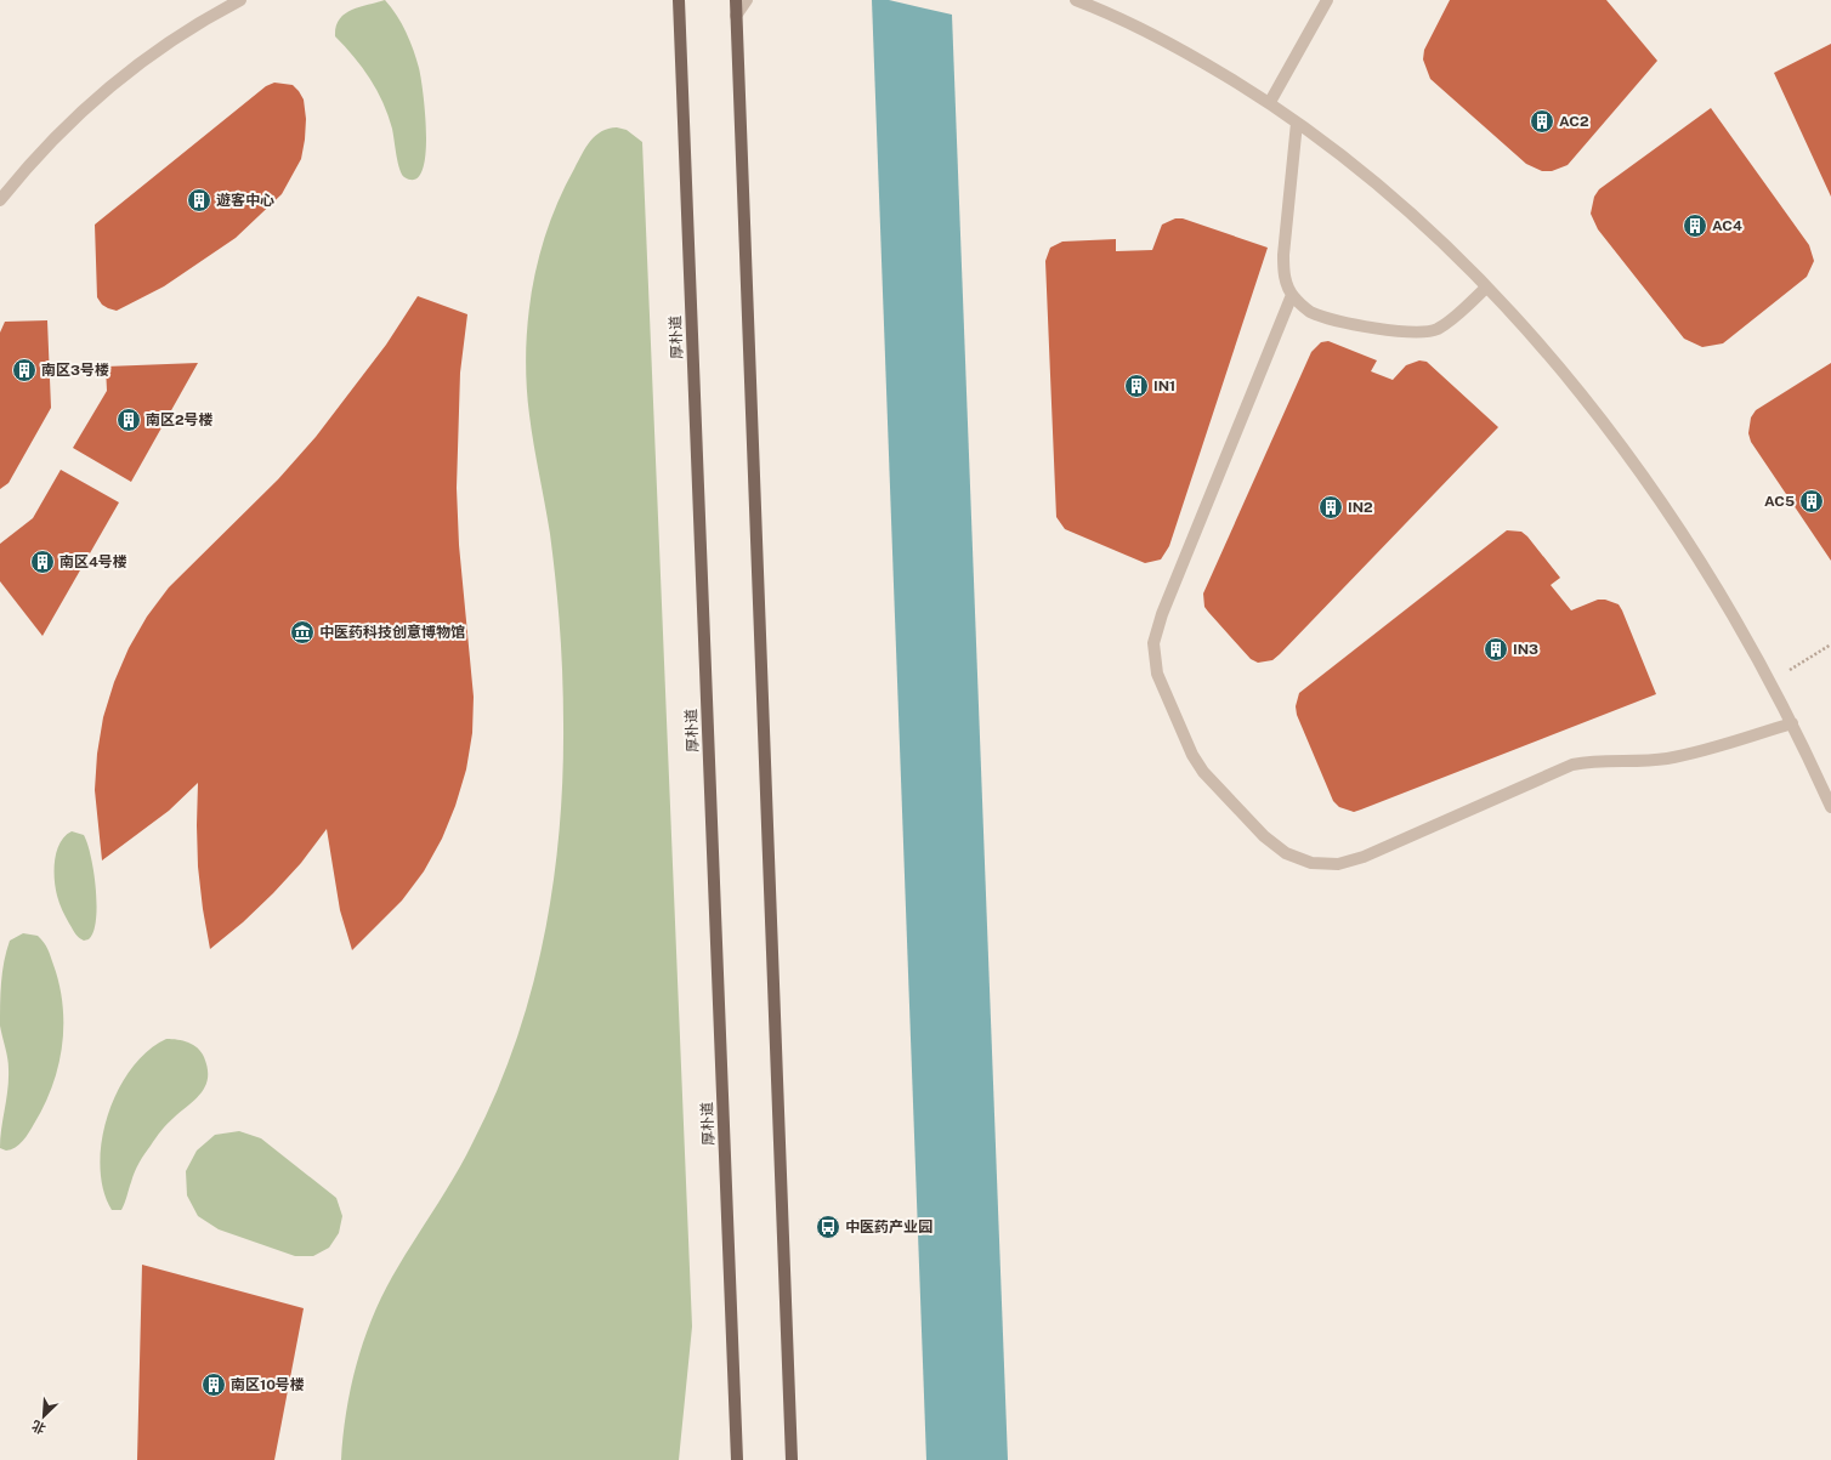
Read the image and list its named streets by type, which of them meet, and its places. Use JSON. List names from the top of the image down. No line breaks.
{"streets":{"main road":["厚朴道"]},"places":{"building":["AC2","遊客中心","AC4","南区3号楼","IN1","南区2号楼","AC5","IN2","南区4号楼","IN3","南区10号楼"],"museum":["中医药科技创意博物馆"],"bus stop":["中医药产业园"]},"north":"bottom left"}
